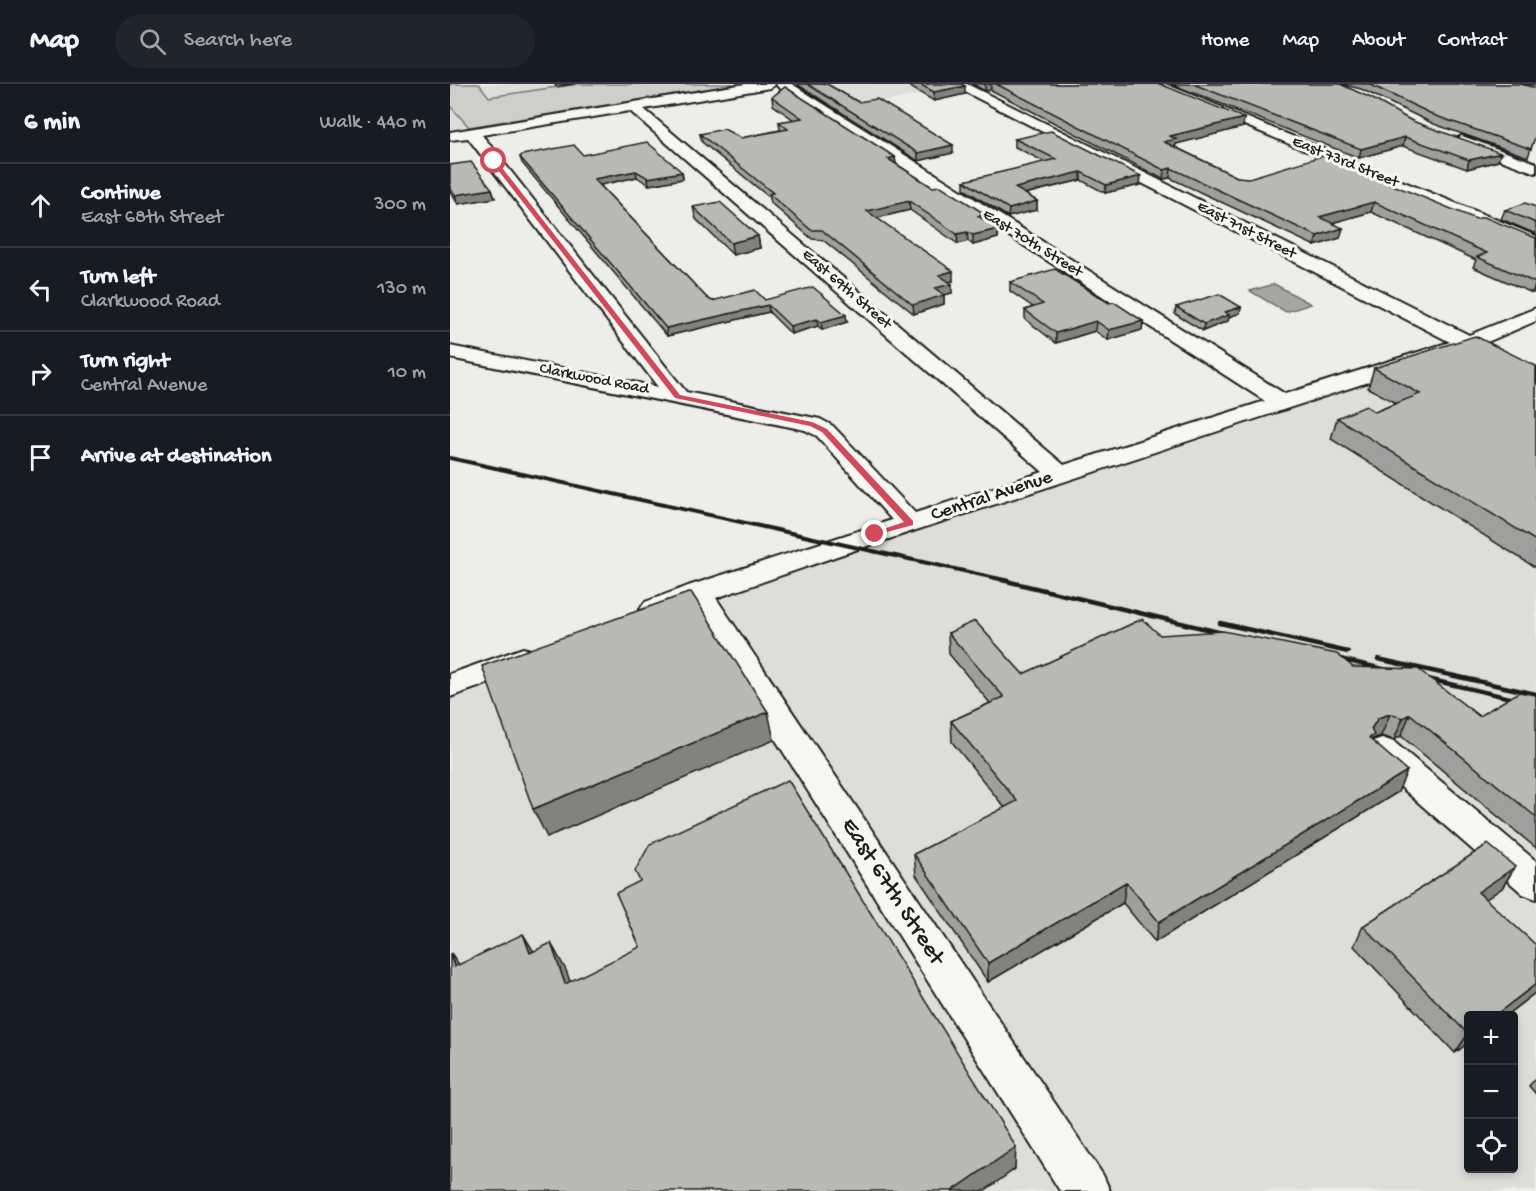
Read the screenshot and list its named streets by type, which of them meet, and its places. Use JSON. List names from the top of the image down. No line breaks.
{"streets":{"street":["East 73rd Street","East 71st Street","East 70th Street","East 69th Street","Clarkwood Road","Central Avenue","East 67th Street"]},"crossings":[["East 71st Street","Central Avenue"],["East 70th Street","Central Avenue"],["East 69th Street","Central Avenue"],["Clarkwood Road","Central Avenue"],["Central Avenue","East 67th Street"]],"page":{"header":"Map","search":"Search here","nav":["Home","Map","About","Contact"],"heading":["6 min","Walk · 440 m"],"list":[["Continue","East 68th Street","300 m"],["Turn left","Clarkwood Road","130 m"],["Turn right","Central Avenue","10 m"],"Arrive at destination"],"map_buttons":["+","−"]}}
